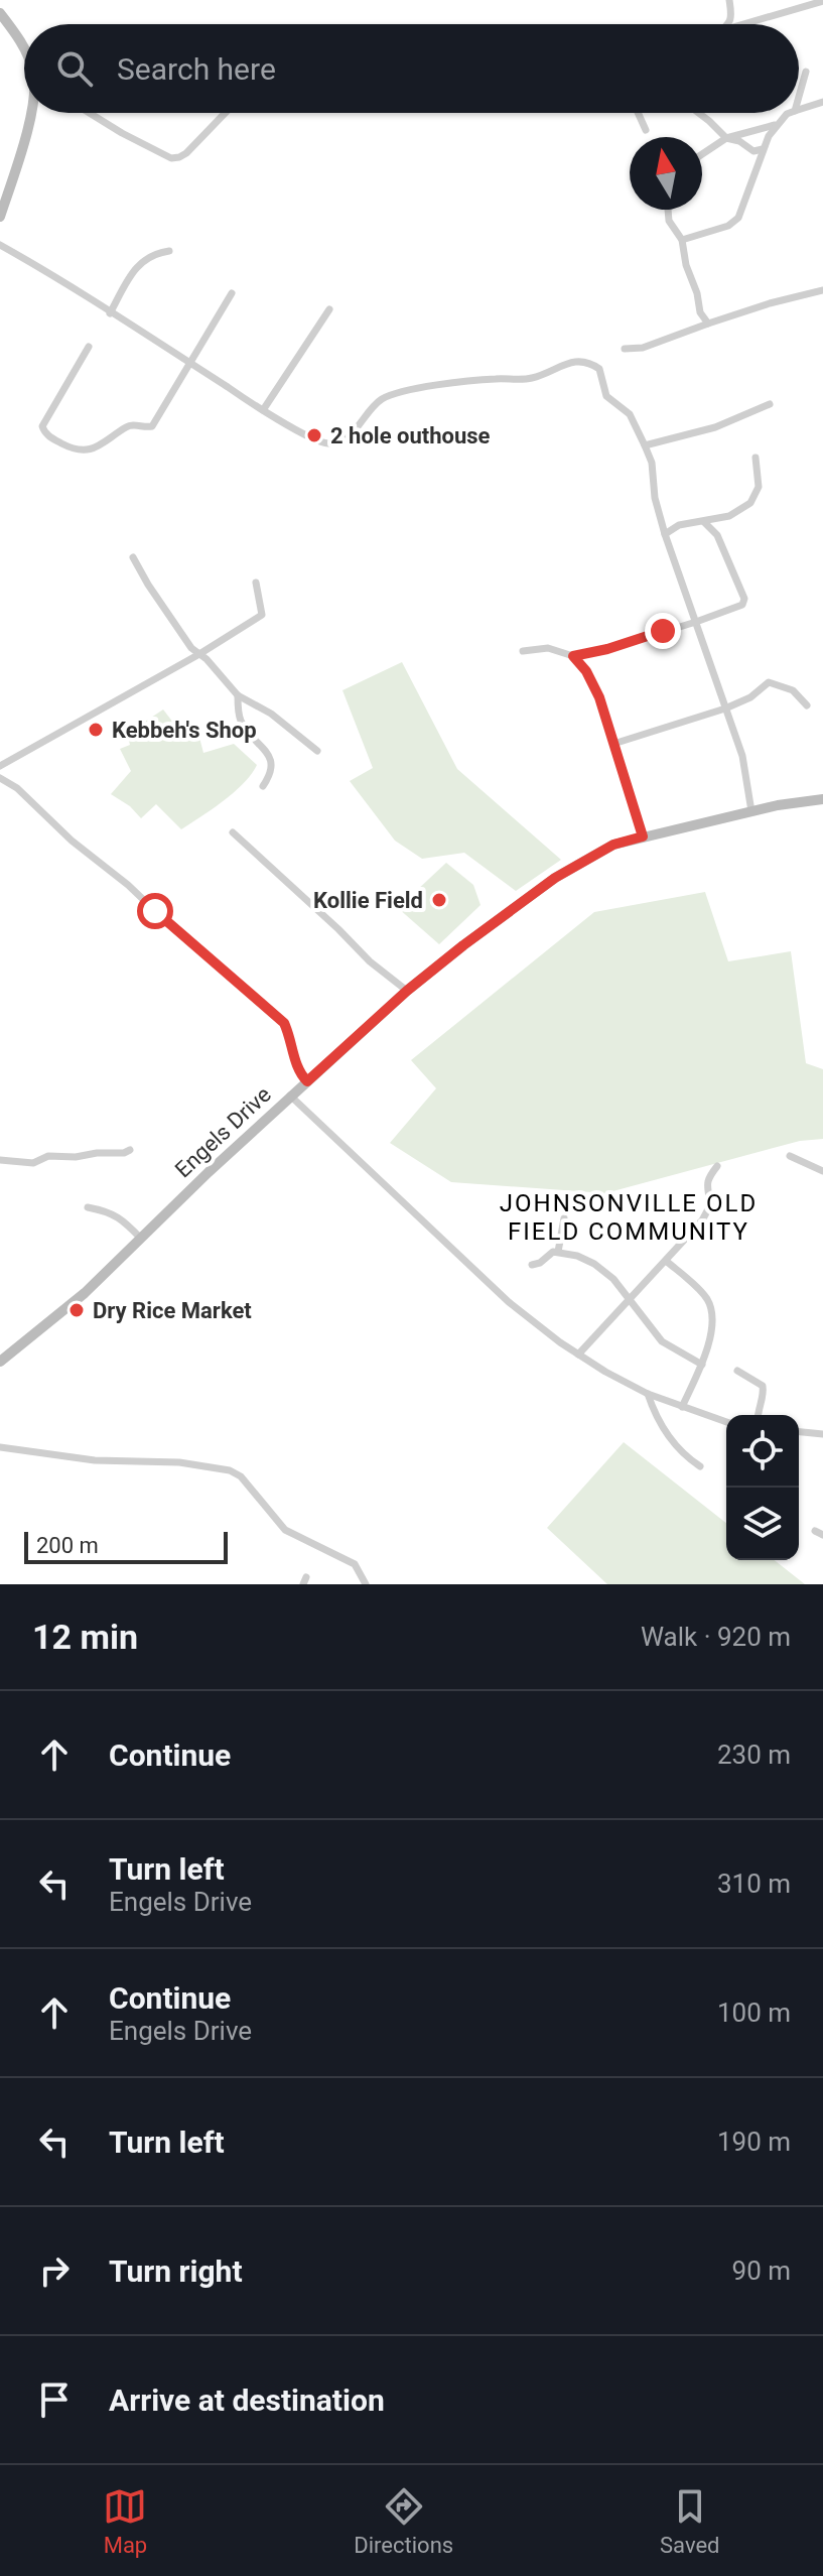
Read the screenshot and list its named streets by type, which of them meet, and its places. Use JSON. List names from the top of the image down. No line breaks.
{"streets":{"street":["Engels Drive"]},"districts":["JOHNSONVILLE OLD FIELD COMMUNITY"],"places":["2 hole outhouse","Kebbeh's Shop","Kollie Field","Dry Rice Market"],"scale_bar":"200 m","north":"top","page":{"search":"Search here","scale":"200 m","heading":["12 min","Walk · 920 m"],"list":[["Continue","230 m"],["Turn left","Engels Drive","310 m"],["Continue","Engels Drive","100 m"],["Turn left","190 m"],["Turn right","90 m"],"Arrive at destination"],"nav":["Map","Directions","Saved"]}}
